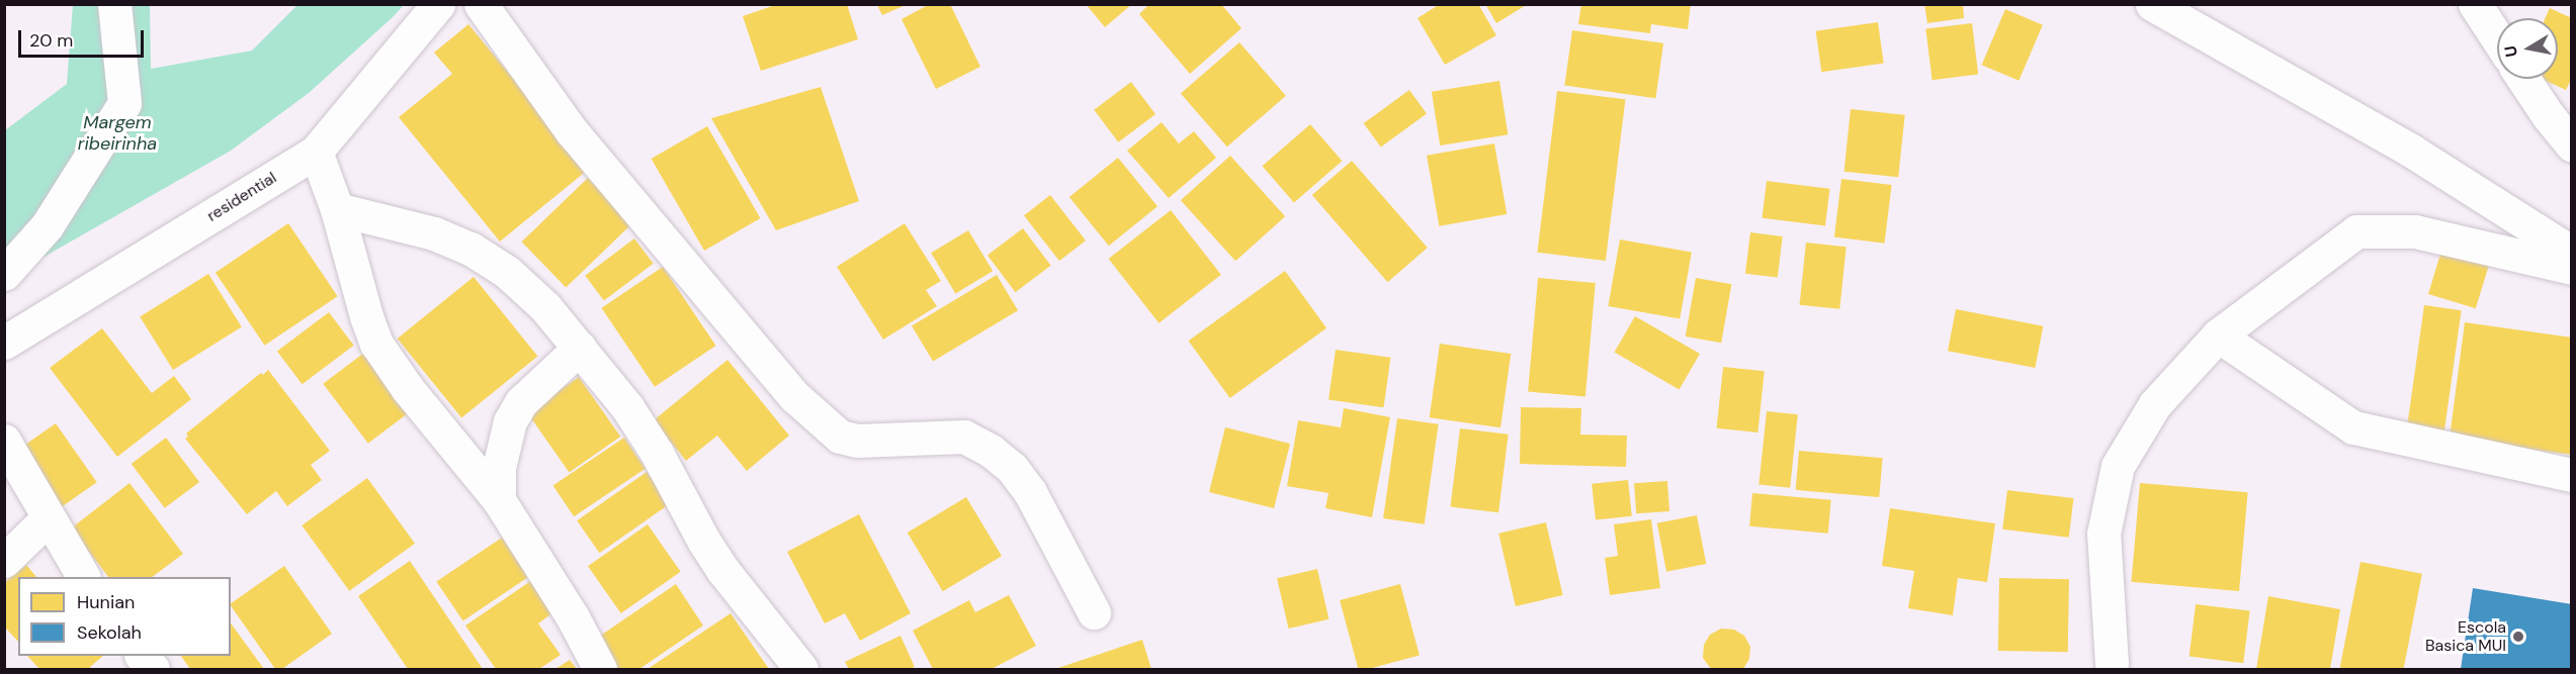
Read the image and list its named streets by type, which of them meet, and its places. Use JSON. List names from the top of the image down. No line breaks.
{"streets":{"street":["residential"]},"water":["Margem ribeirinha"],"places":["Escola Basica MUI"],"legend":["Hunian","Sekolah"],"scale_bar":"20 m","north":"left"}
